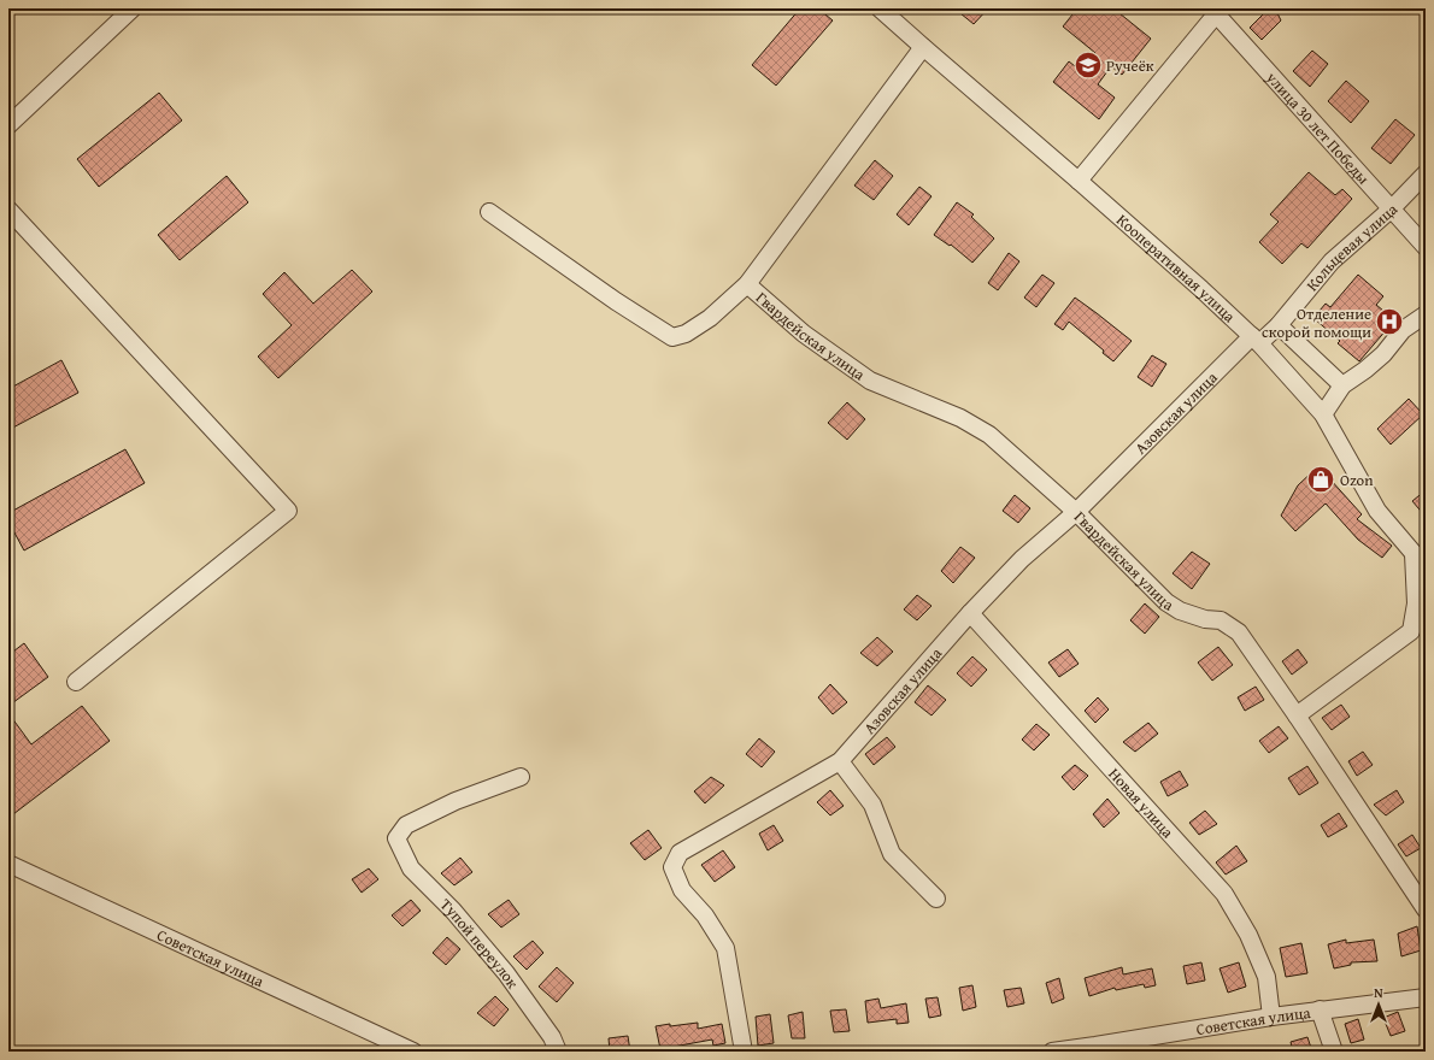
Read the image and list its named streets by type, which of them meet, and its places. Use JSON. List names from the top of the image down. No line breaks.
{"streets":{"street":["улица 30 лет Победы","Кольцевая улица","Кооперативная улица","Гвардейская улица","Азовская улица","Новая улица","Тупой переулок","Советская улица"]},"crossings":[["улица 30 лет Победы","Кольцевая улица"],["Кольцевая улица","Кооперативная улица"],["Кольцевая улица","Азовская улица"],["Кооперативная улица","Азовская улица"],["Гвардейская улица","Азовская улица"],["Азовская улица","Новая улица"],["Новая улица","Советская улица"]],"places":{"school or university":["Ручеёк"],"hospital":["Отделение скорой помощи"],"shop":["Ozon"]},"north":"top"}
